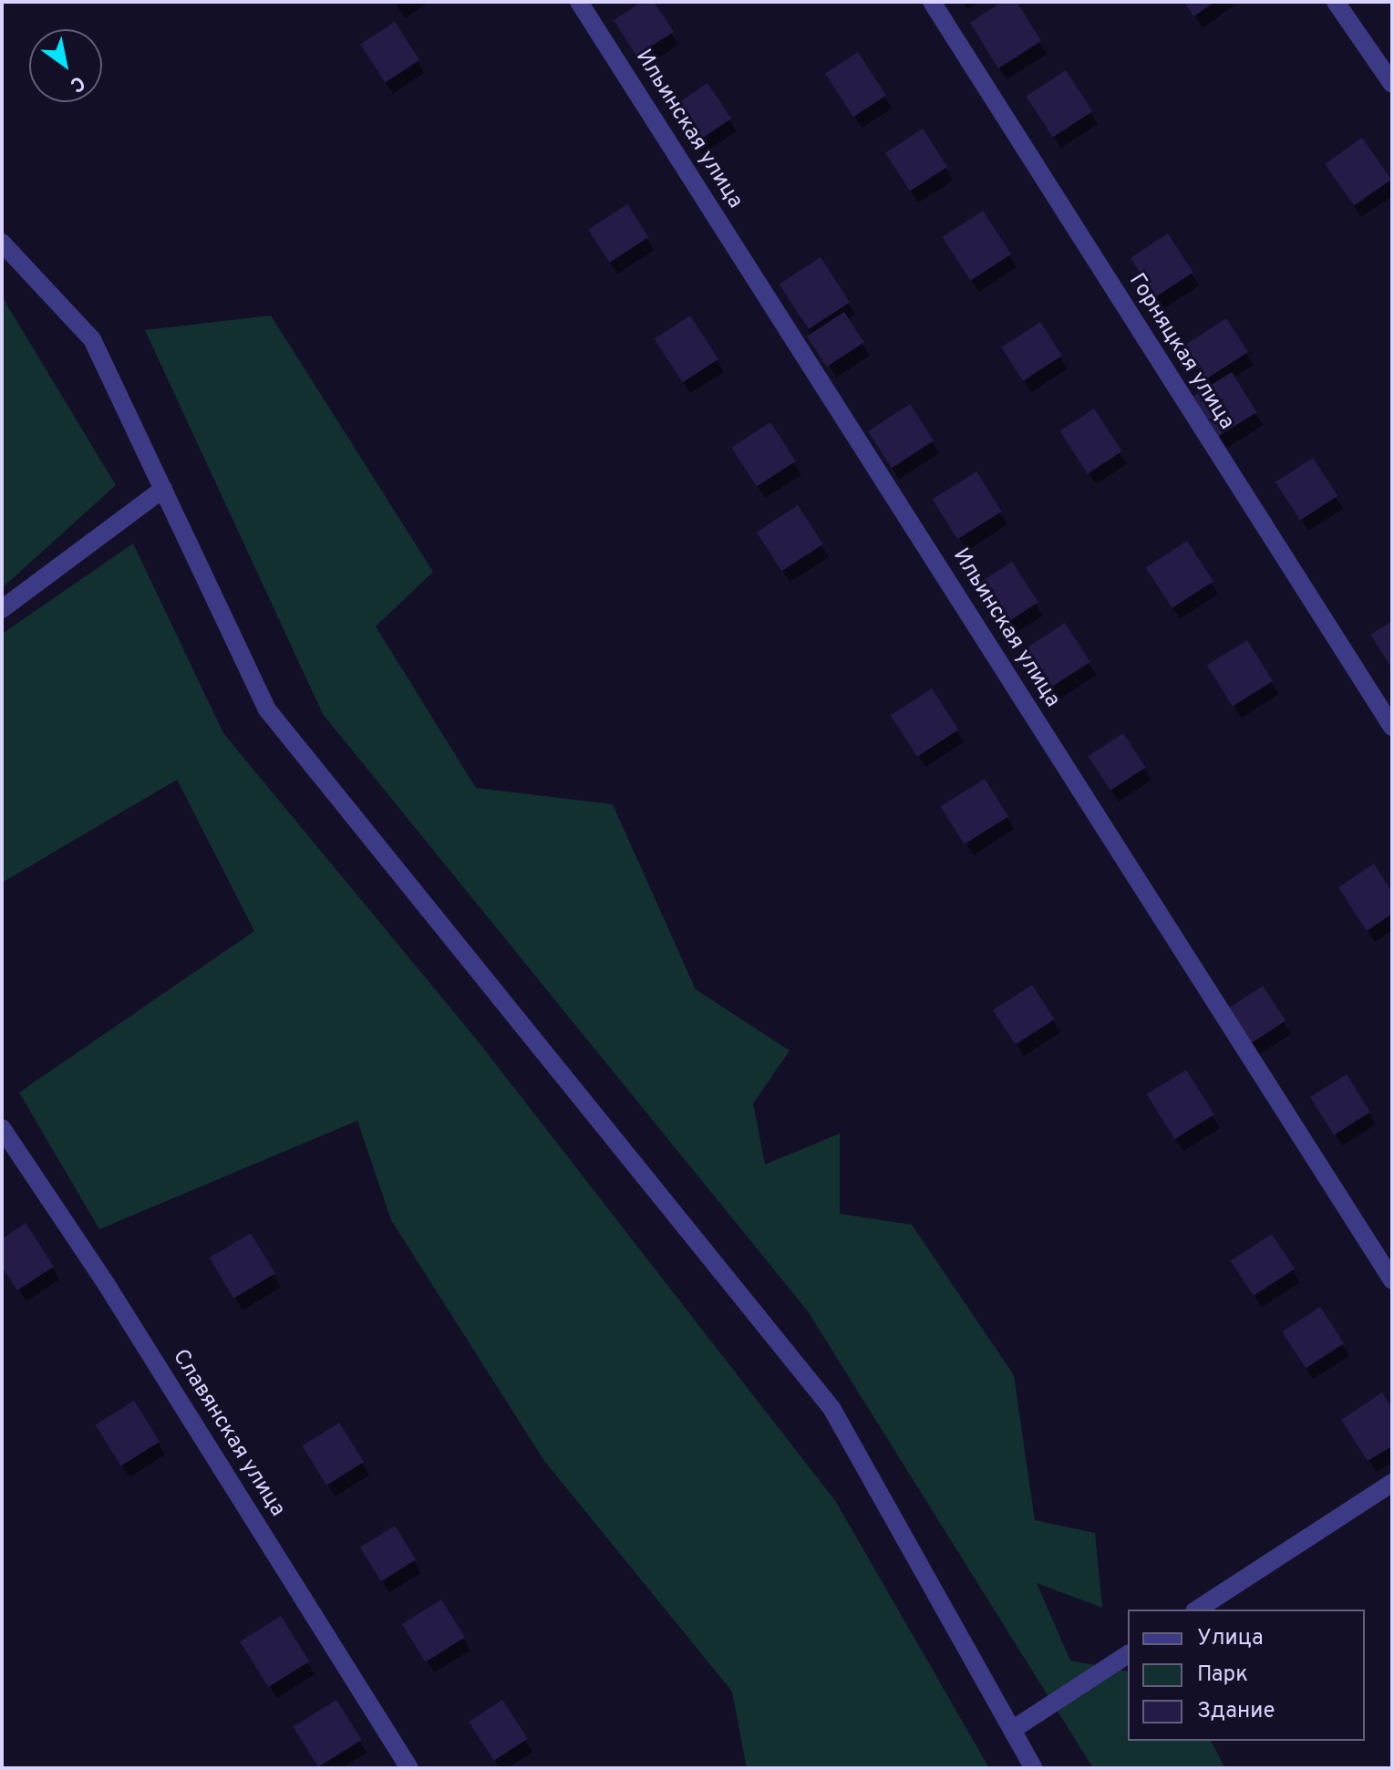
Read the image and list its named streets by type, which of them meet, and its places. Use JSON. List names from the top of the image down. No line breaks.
{"streets":{"street":["Ильинская улица","Горняцкая улица","Славянская улица"]},"legend":["Улица","Парк","Здание"],"north":"bottom right"}
